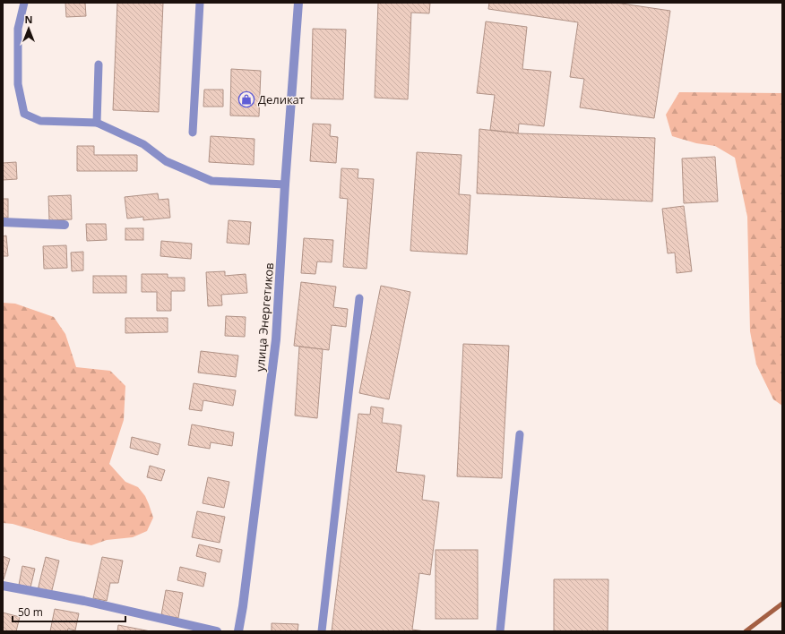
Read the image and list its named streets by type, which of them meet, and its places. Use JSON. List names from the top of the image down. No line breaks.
{"streets":{"street":["улица Энергетиков"]},"places":{"shop":["Деликат"]},"scale_bar":"50 m","north":"top"}
